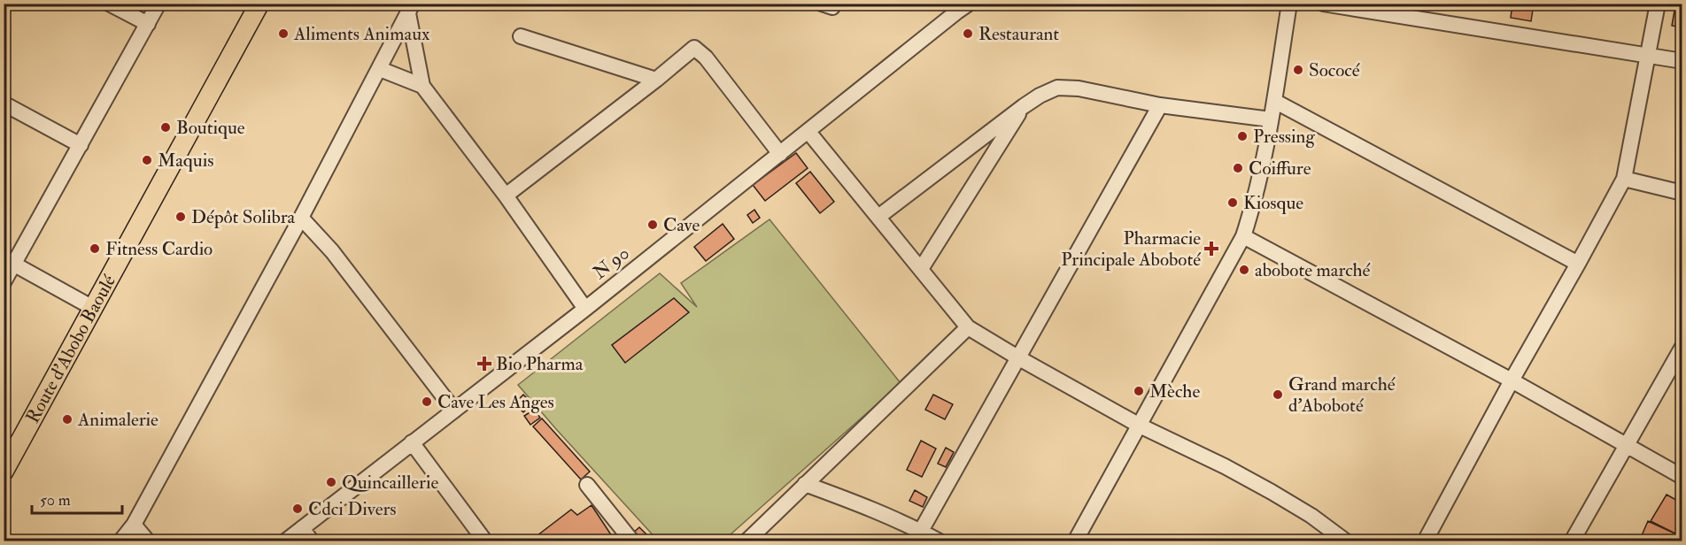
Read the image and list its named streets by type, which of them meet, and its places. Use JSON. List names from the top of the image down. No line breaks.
{"streets":{"main road":["Route d'Abobo Baoulé"],"street":["N 90"]},"places":{"other":["Aliments Animaux","Restaurant","Sococé","Boutique","Pressing","Maquis","Coiffure","Kiosque","Dépôt Solibra","Cave","Fitness Cardio","abobote marché","Mèche","Grand marché d’Aboboté","Cave Les Anges","Animalerie","Quincaillerie","Cdci Divers"],"health":["Pharmacie Principale Aboboté","Bio Pharma"]},"scale_bar":"50 m"}
